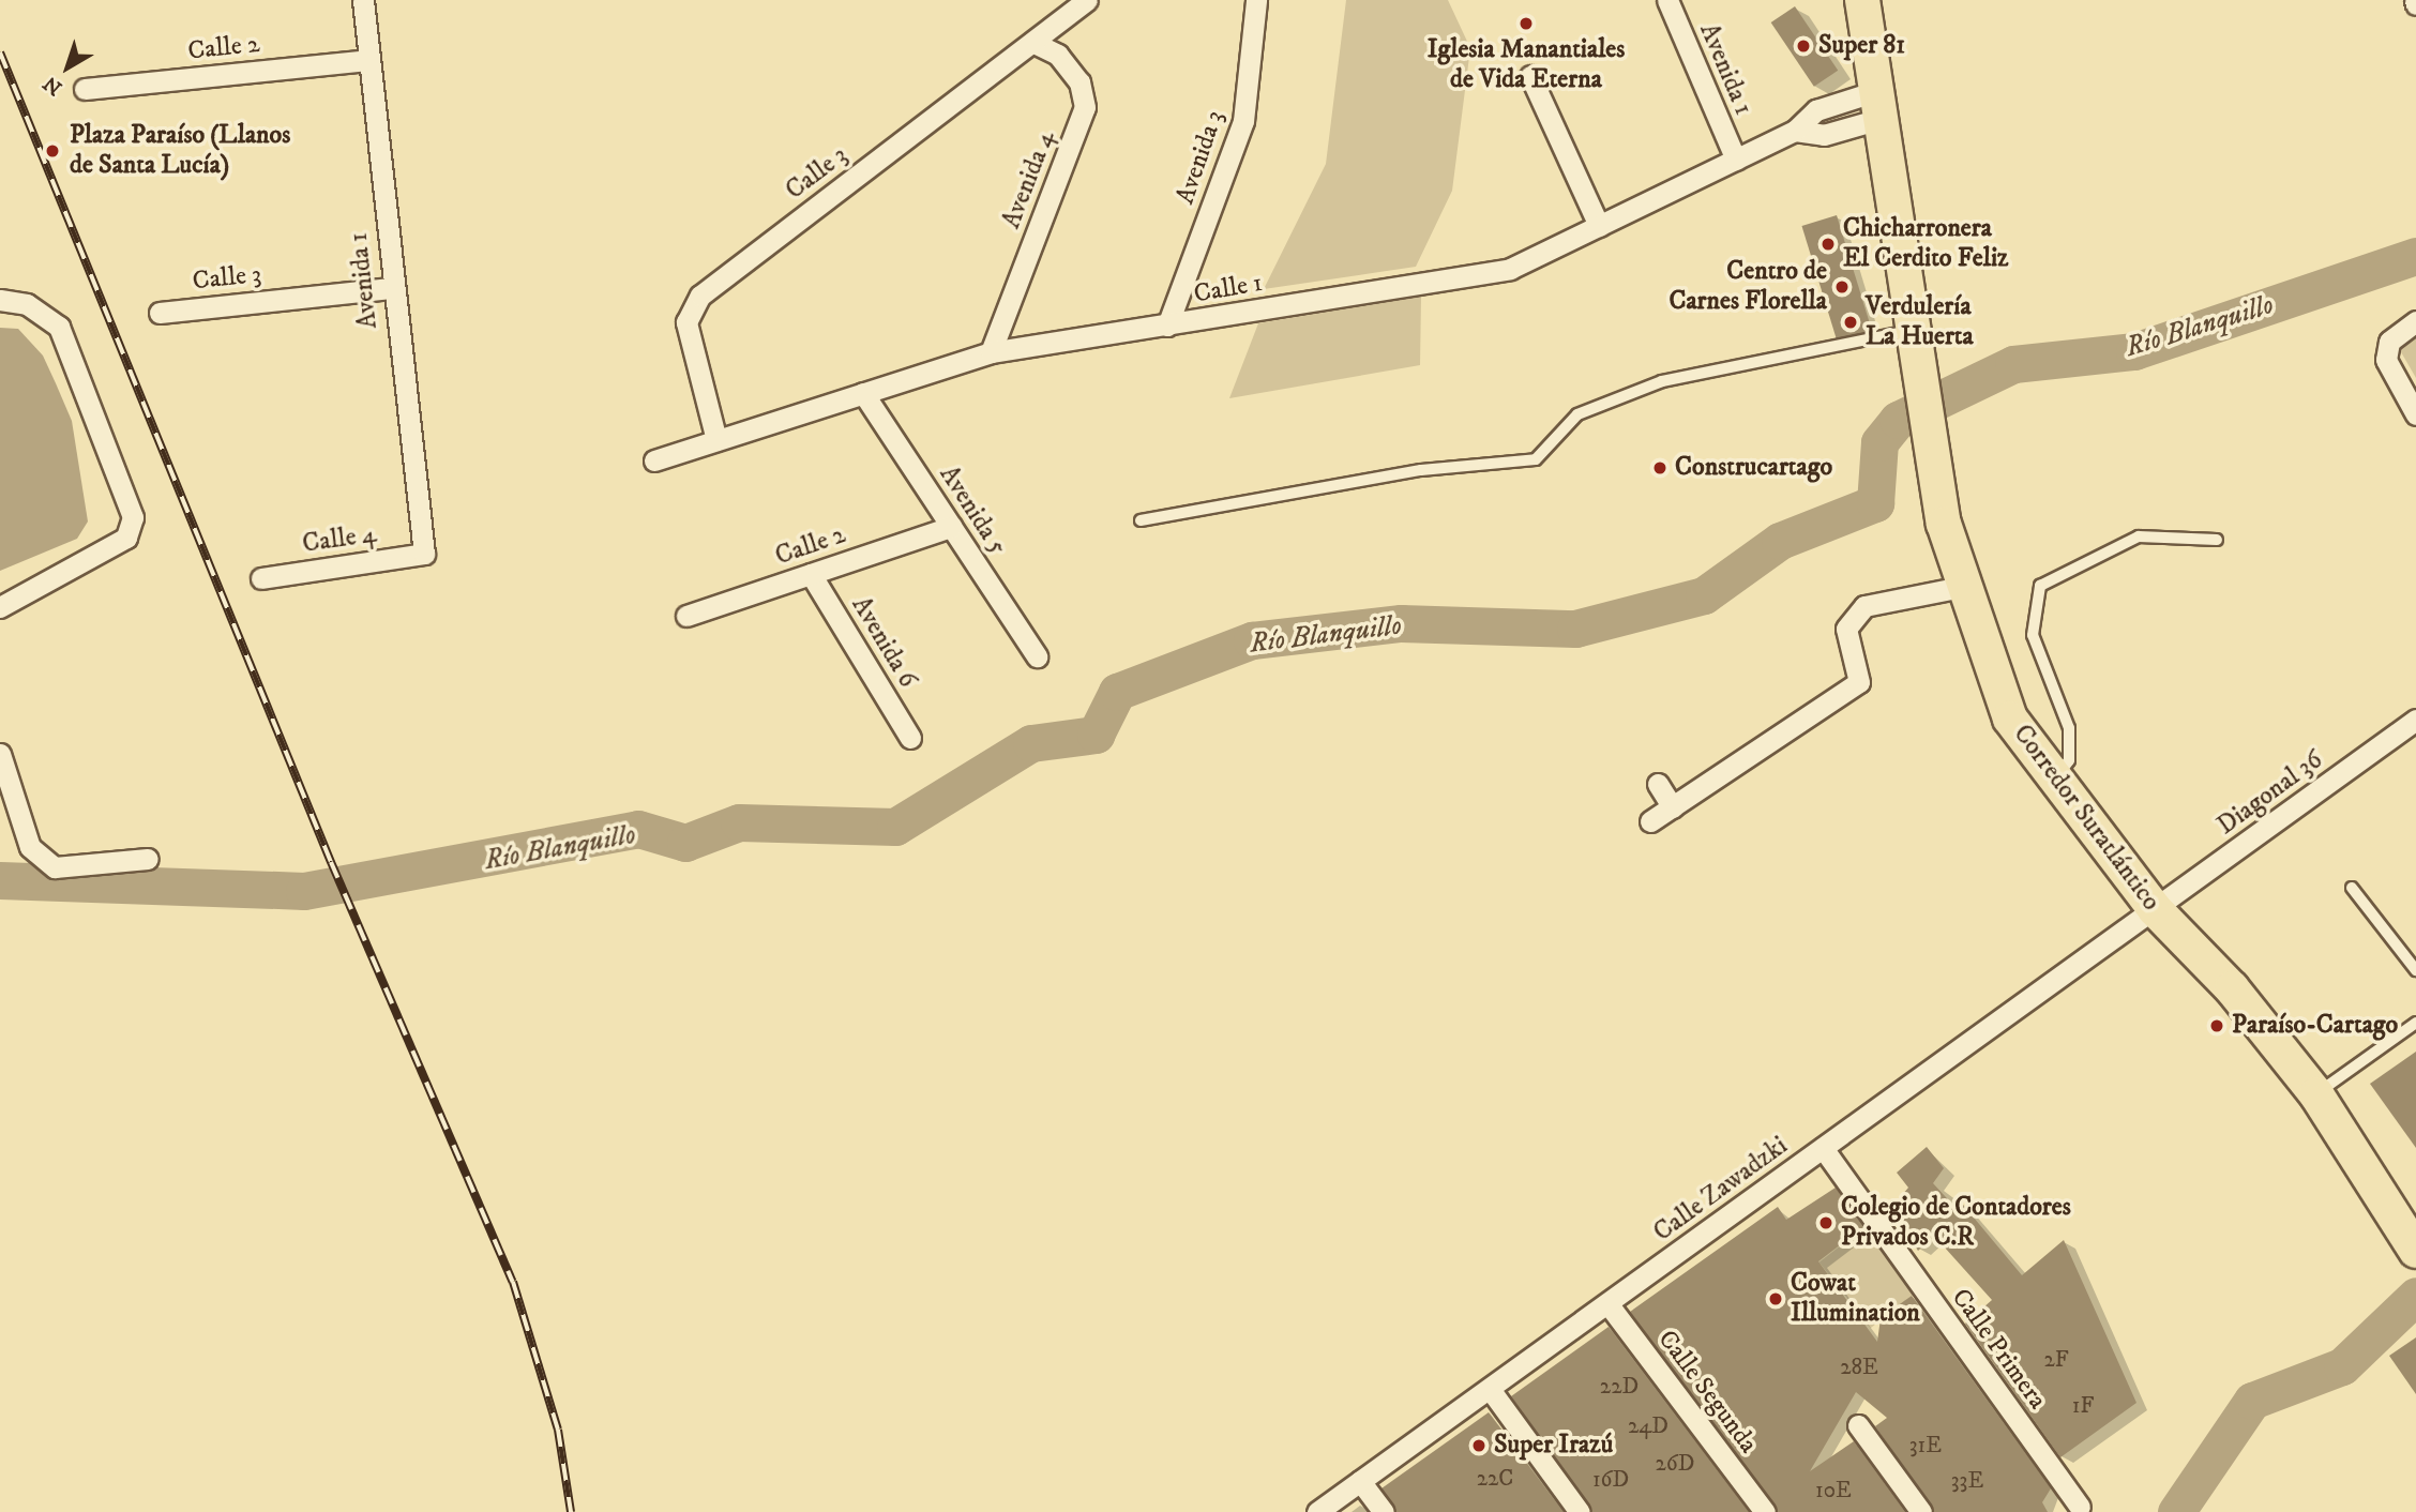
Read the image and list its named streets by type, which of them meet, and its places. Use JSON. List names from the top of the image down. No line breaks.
{"streets":{"main road":["Corredor Suratlántico"],"street":["Calle 2","Avenida 1","Avenida 3","Calle 3","Avenida 4","Calle 1","Avenida 5","Calle 4","Avenida 6","Diagonal 36","Calle Zawadzki","Calle Primera","Calle Segunda"]},"crossings":[["Calle 2","Avenida 1"],["Calle 2","Avenida 5"],["Calle 2","Avenida 6"],["Avenida 1","Calle 3"],["Avenida 1","Calle 1"],["Avenida 1","Calle 4"],["Avenida 3","Calle 1"],["Calle 3","Avenida 4"],["Calle 3","Calle 1"],["Avenida 4","Calle 1"],["Calle 1","Avenida 5"],["Calle 1","Corredor Suratlántico"],["Diagonal 36","Corredor Suratlántico"],["Diagonal 36","Calle Zawadzki"],["Corredor Suratlántico","Calle Zawadzki"],["Calle Zawadzki","Calle Primera"],["Calle Zawadzki","Calle Segunda"]],"water":["Río Blanquillo"],"places":["Iglesia Manantiales de Vida Eterna","Super 81","Plaza Paraíso (Llanos de Santa Lucía)","Chicharronera El Cerdito Feliz","Centro de Carnes Florella","Verdulería La Huerta","Construcartago","Paraíso-Cartago","Colegio de Contadores Privados C.R","Cowat Illumination","Super Irazú"],"house_numbers":["2F","28E","22D","1F","24D","31E","26D","22C","16D","33E","10E"],"north":"bottom left"}
